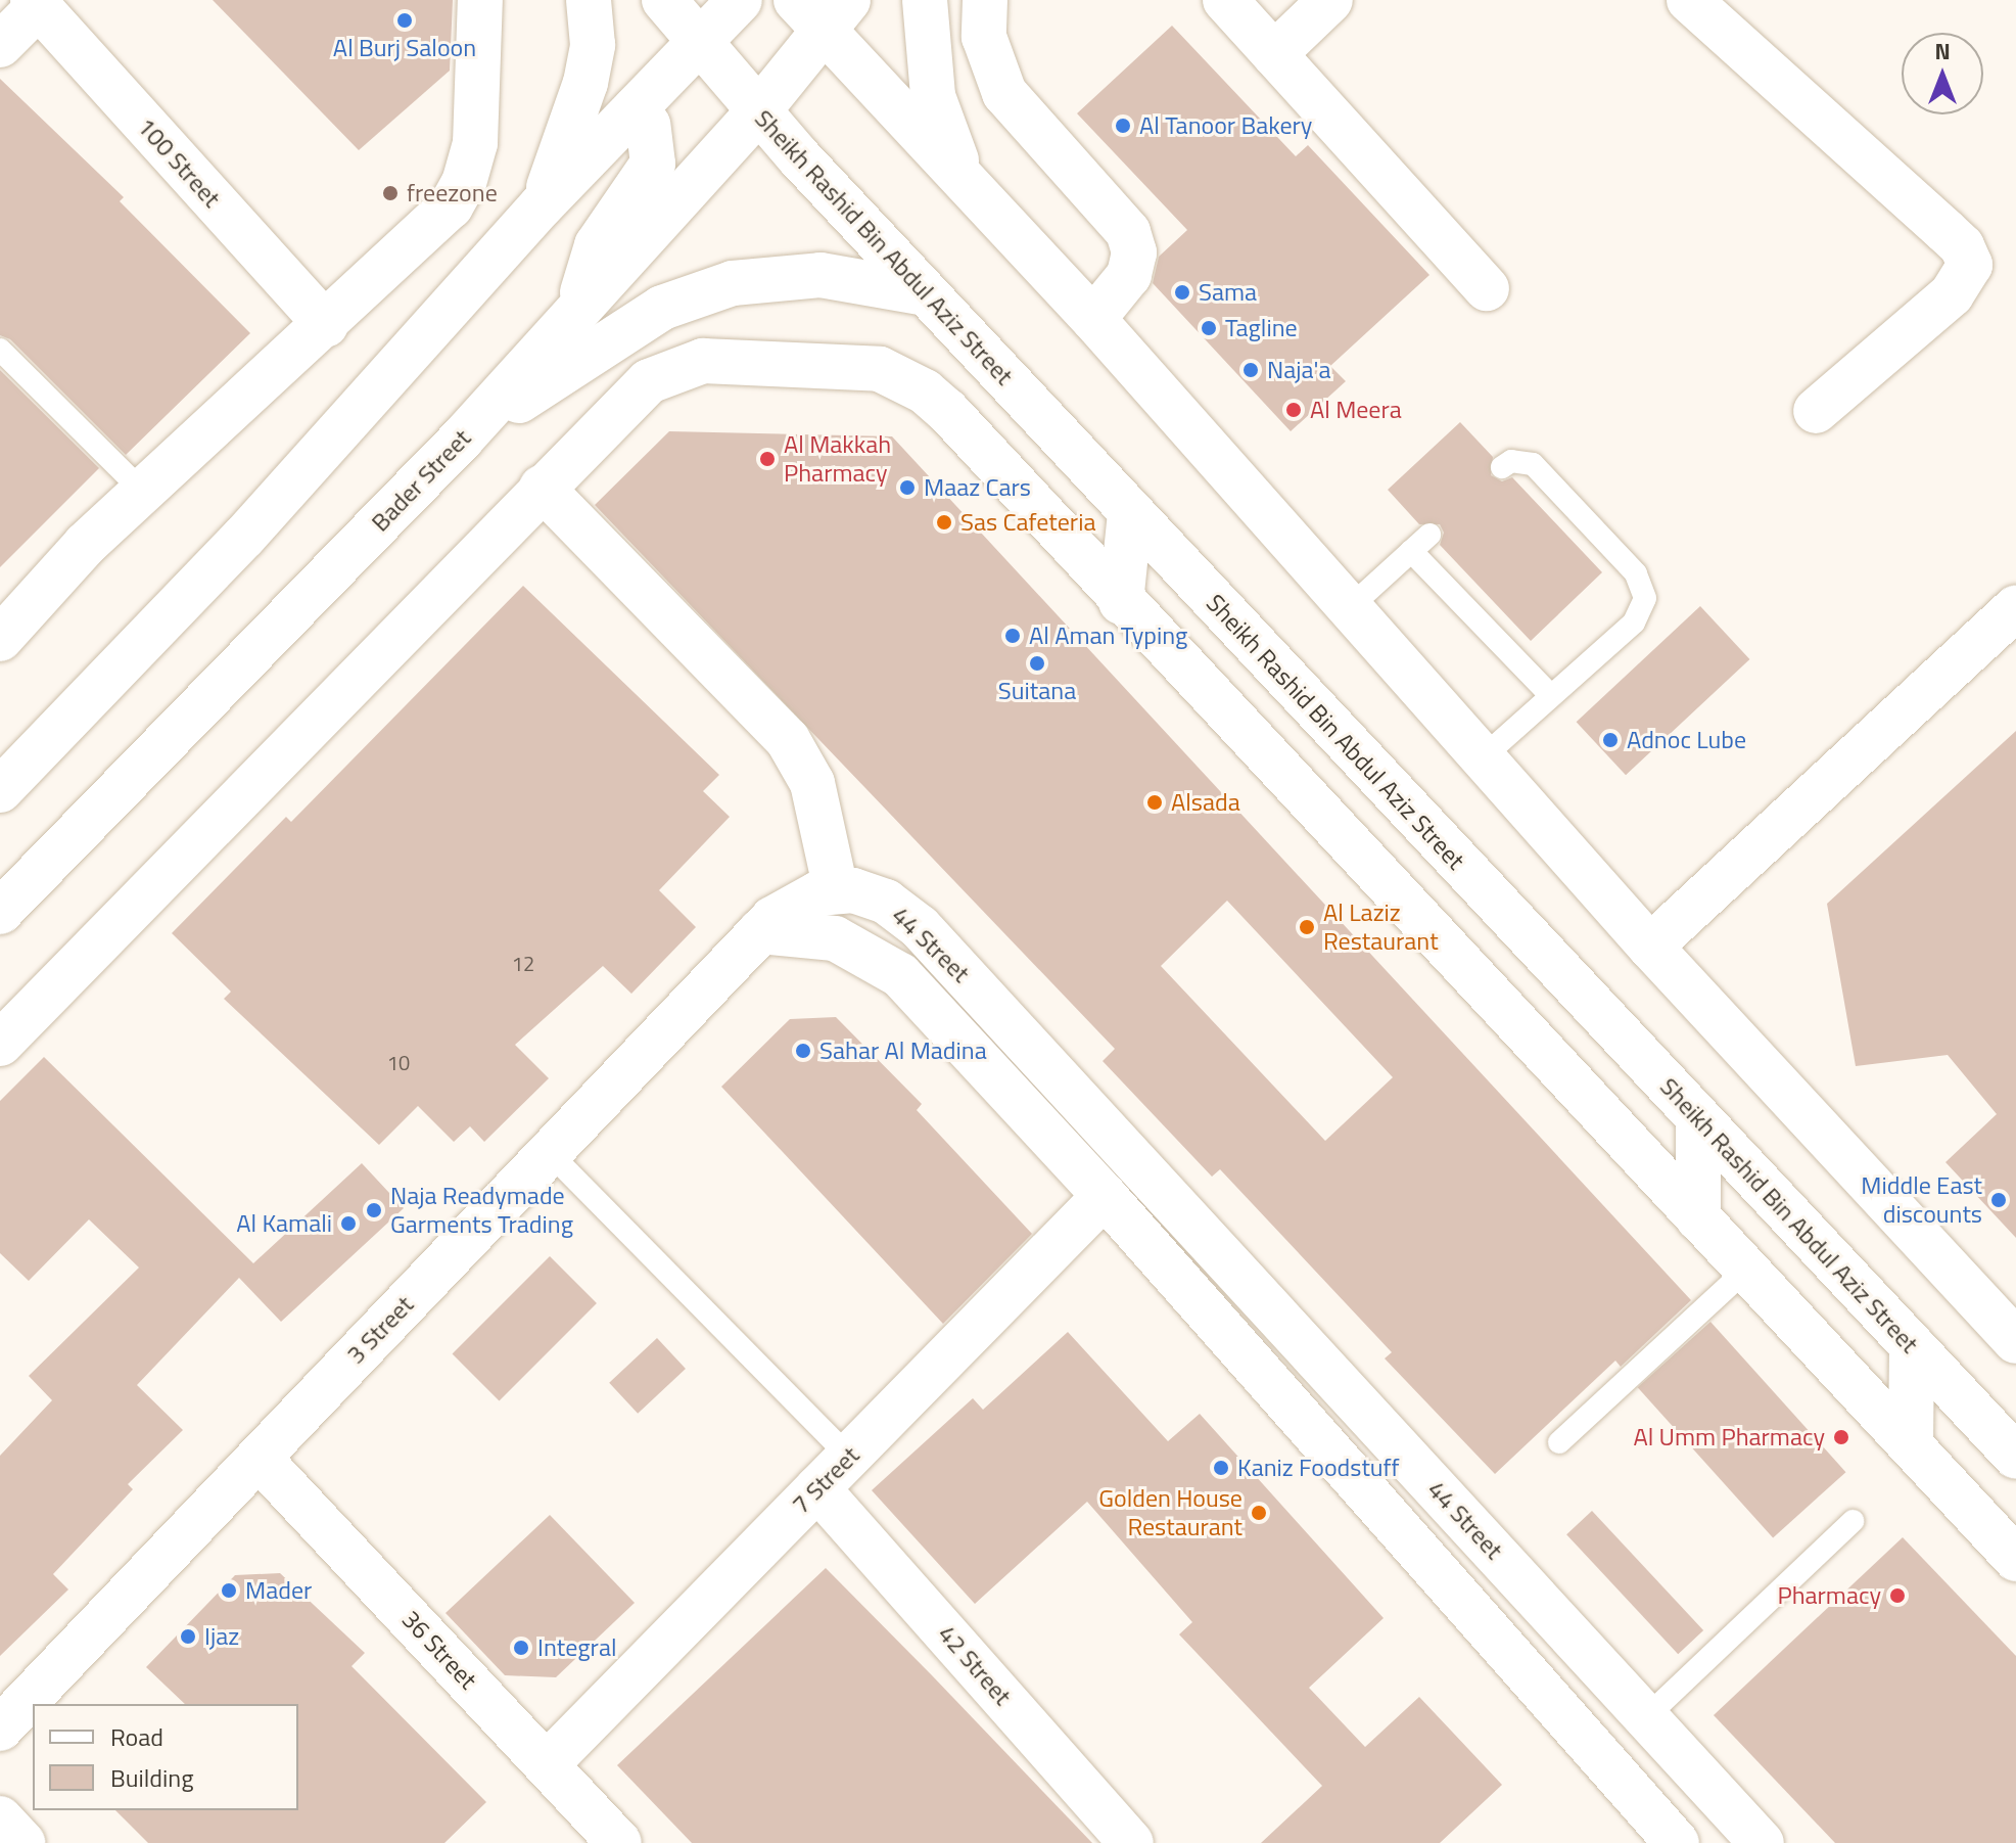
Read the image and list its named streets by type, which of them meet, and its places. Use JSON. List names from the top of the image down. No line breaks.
{"streets":{"street":["100 Street","Sheikh Rashid Bin Abdul Aziz Street","Bader Street","44 Street","3 Street","7 Street","36 Street","42 Street"]},"crossings":[["Sheikh Rashid Bin Abdul Aziz Street","Bader Street"],["44 Street","3 Street"],["44 Street","7 Street"],["3 Street","36 Street"],["7 Street","36 Street"],["7 Street","42 Street"]],"places":["Al Burj Saloon","Al Tanoor Bakery","freezone","Sama","Tagline","Naja'a","Al Meera","Al Makkah Pharmacy","Maaz Cars","Sas Cafeteria","Al Aman Typing","Suitana","Adnoc Lube","Alsada","Al Laziz Restaurant","Sahar Al Madina","Middle East discounts","Naja Readymade Garments Trading","Al Kamali","Al Umm Pharmacy","Kaniz Foodstuff","Golden House Restaurant","Mader","Pharmacy","Ijaz","Integral"],"house_numbers":["12","10"],"legend":["Road","Building"],"north":"top"}
